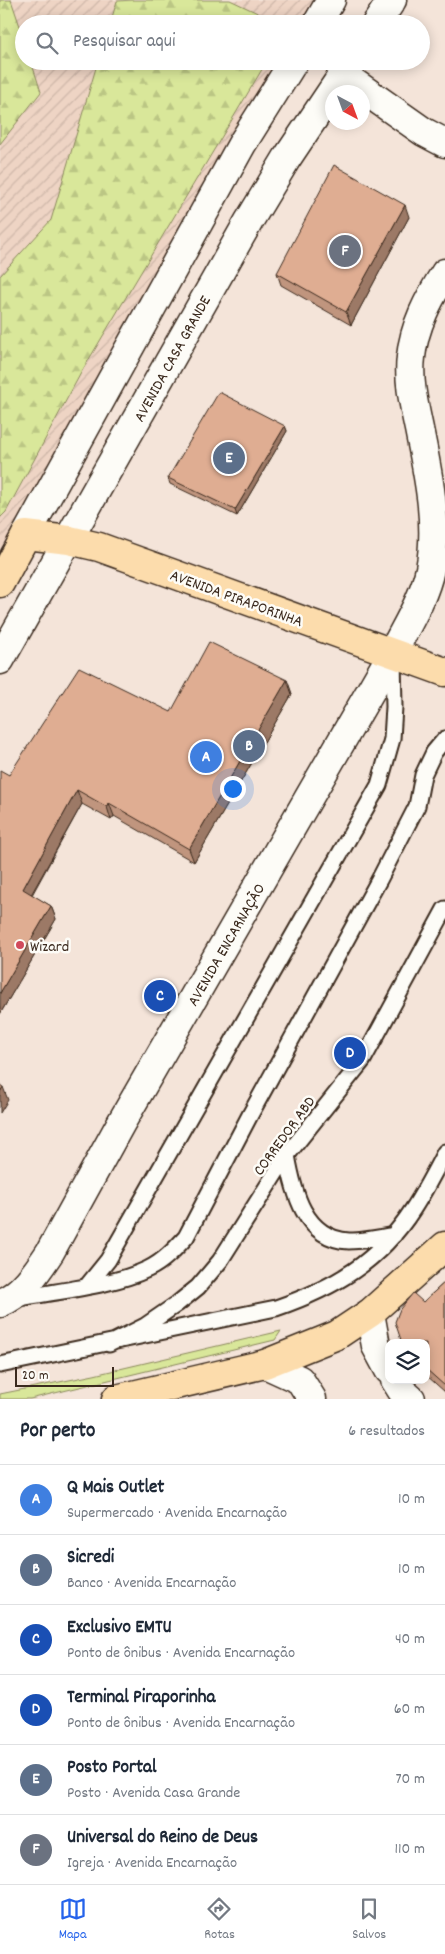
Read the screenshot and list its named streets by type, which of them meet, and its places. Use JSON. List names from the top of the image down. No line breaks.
{"streets":{"main road":["AVENIDA PIRAPORINHA"],"street":["AVENIDA CASA GRANDE","AVENIDA ENCARNAÇÃO"],"lane":["CORREDOR ABD"]},"crossings":[["AVENIDA CASA GRANDE","AVENIDA PIRAPORINHA"],["AVENIDA PIRAPORINHA","AVENIDA ENCARNAÇÃO"]],"places":["Wizard"],"scale_bar":"20 m","north":"bottom right","page":{"search":"Pesquisar aqui","pins":["F","E","B","A","C","D"],"scale":"20 m","heading":["Por perto","6 resultados"],"list":[{"mark":"A","name":"Q Mais Outlet","note":"Supermercado · Avenida Encarnação","value":"10 m"},{"mark":"B","name":"Sicredi","note":"Banco · Avenida Encarnação","value":"10 m"},{"mark":"C","name":"Exclusivo EMTU","note":"Ponto de ônibus · Avenida Encarnação","value":"40 m"},{"mark":"D","name":"Terminal Piraporinha","note":"Ponto de ônibus · Avenida Encarnação","value":"60 m"},{"mark":"E","name":"Posto Portal","note":"Posto · Avenida Casa Grande","value":"70 m"},{"mark":"F","name":"Universal do Reino de Deus","note":"Igreja · Avenida Encarnação","value":"110 m"}],"nav":["Mapa","Rotas","Salvos"]}}
